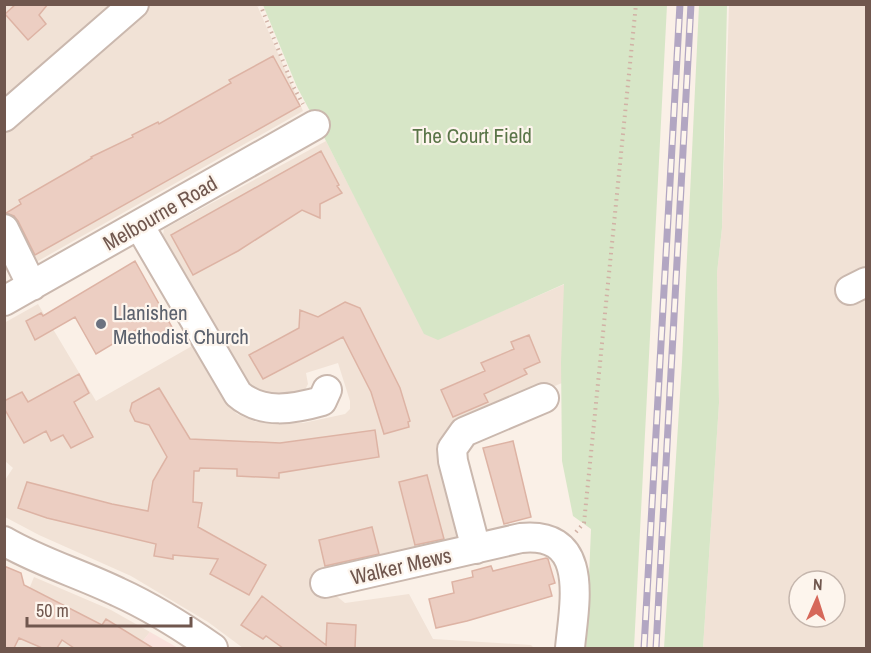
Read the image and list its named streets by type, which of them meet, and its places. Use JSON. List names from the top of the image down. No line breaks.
{"streets":{"street":["Melbourne Road","Walker Mews"]},"parks":["The Court Field"],"places":["Llanishen Methodist Church"],"scale_bar":"50 m","north":"top"}
